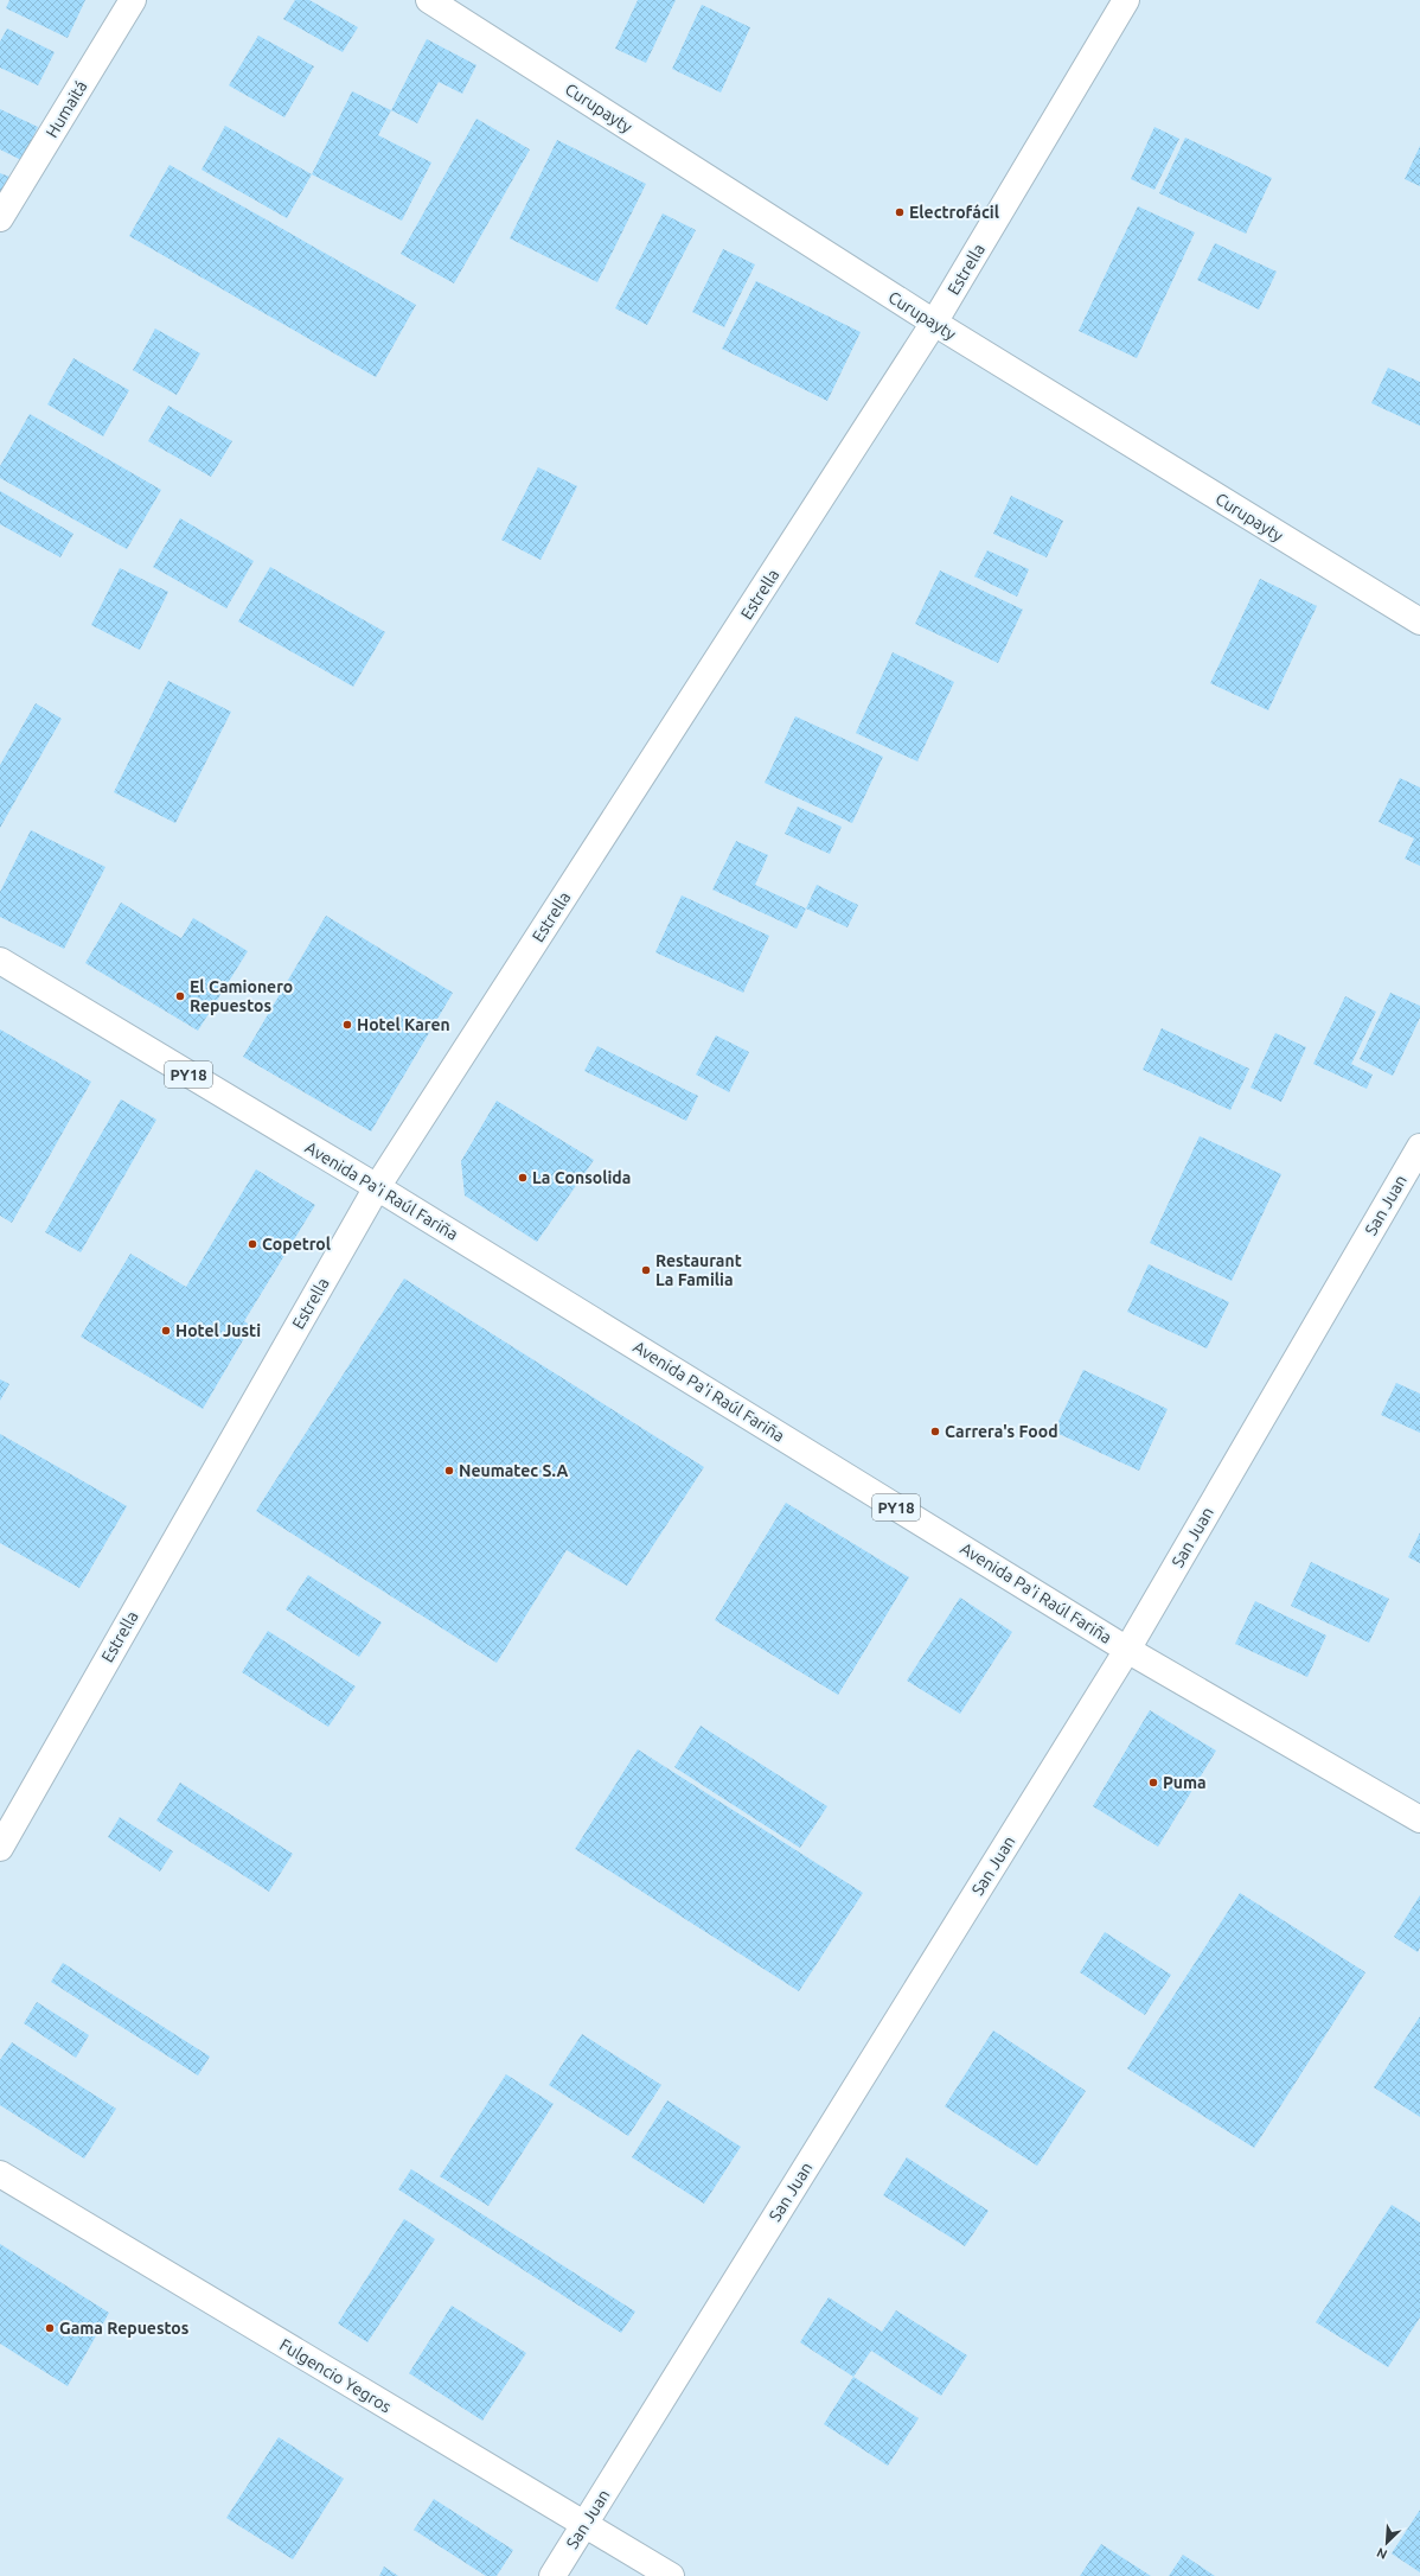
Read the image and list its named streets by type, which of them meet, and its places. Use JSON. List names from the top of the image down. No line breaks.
{"streets":{"main road":["Curupayty","Humaitá","Estrella","PY18","Avenida Pa'i Raúl Fariña","San Juan","Fulgencio Yegros"]},"crossings":[["Curupayty","Estrella"],["Estrella","Avenida Pa'i Raúl Fariña"],["Avenida Pa'i Raúl Fariña","San Juan"],["San Juan","Fulgencio Yegros"]],"places":["Electrofácil","El Camionero Repuestos","Hotel Karen","La Consolida","Copetrol","Restaurant La Familia","Hotel Justi","Carrera's Food","Neumatec S.A","Puma","Gama Repuestos"],"north":"bottom left"}
